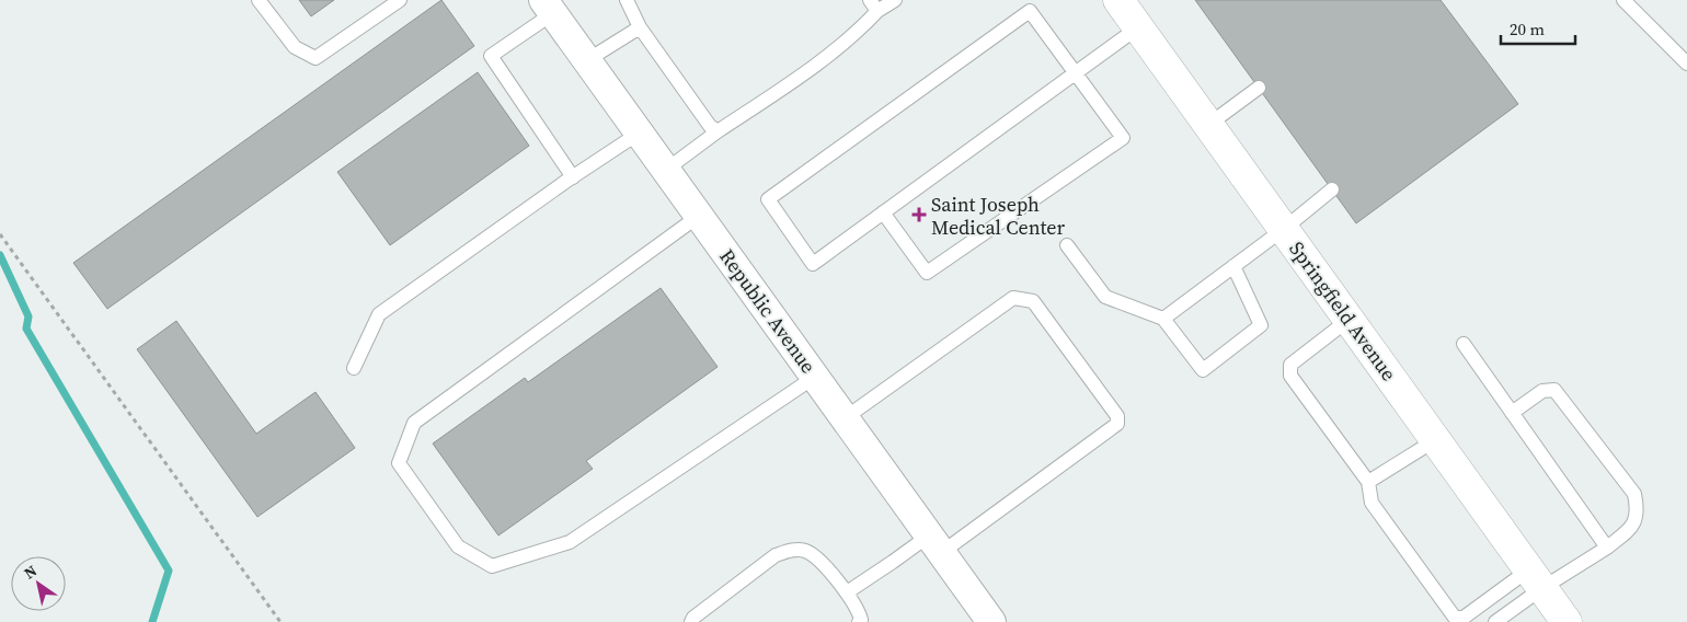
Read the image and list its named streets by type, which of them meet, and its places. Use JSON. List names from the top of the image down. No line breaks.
{"streets":{"street":["Republic Avenue","Springfield Avenue"]},"places":{"health":["Saint Joseph Medical Center"]},"scale_bar":"20 m","north":"top left"}
